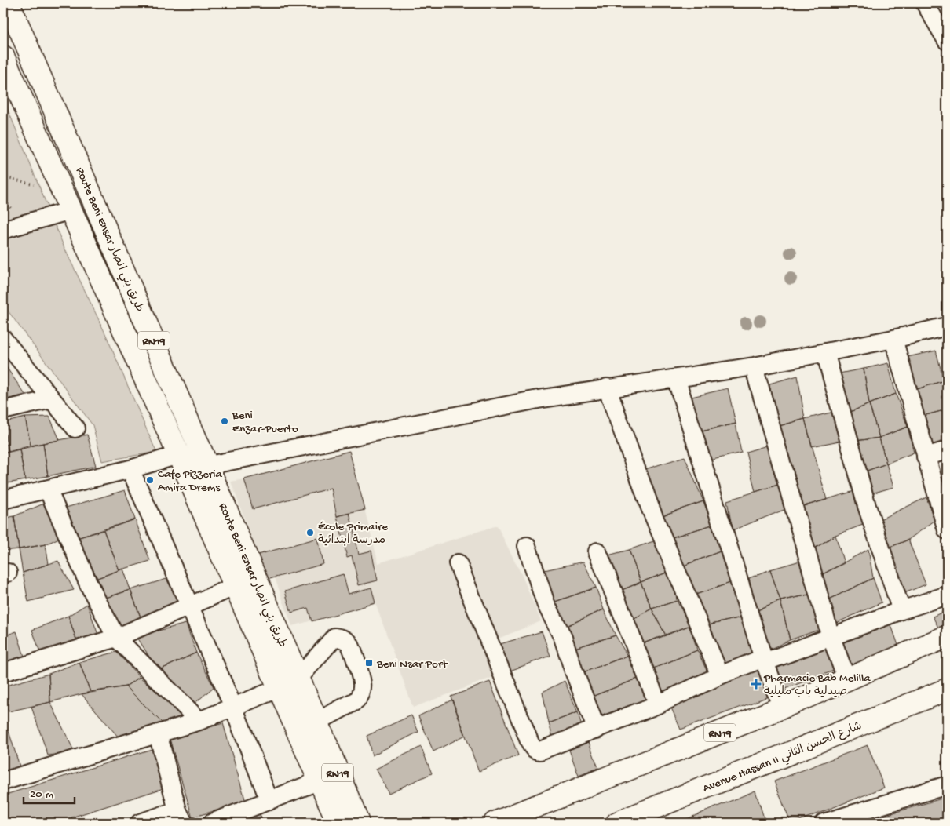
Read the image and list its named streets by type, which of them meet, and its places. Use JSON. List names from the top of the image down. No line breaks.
{"streets":{"main road":["Route Beni Ensar طريق بني انصار","RN19","Avenue Hassan II شارع الحسن الثاني"]},"places":{"other":["Beni Enzar-Puerto","Cafe Pizzeria Amira Drems","École Primaire مدرسة ابتدائية"],"transit":["Beni Nsar Port"],"health":["Pharmacie Bab Melilla صيدلية باب مليلية"]},"scale_bar":"20 m"}
